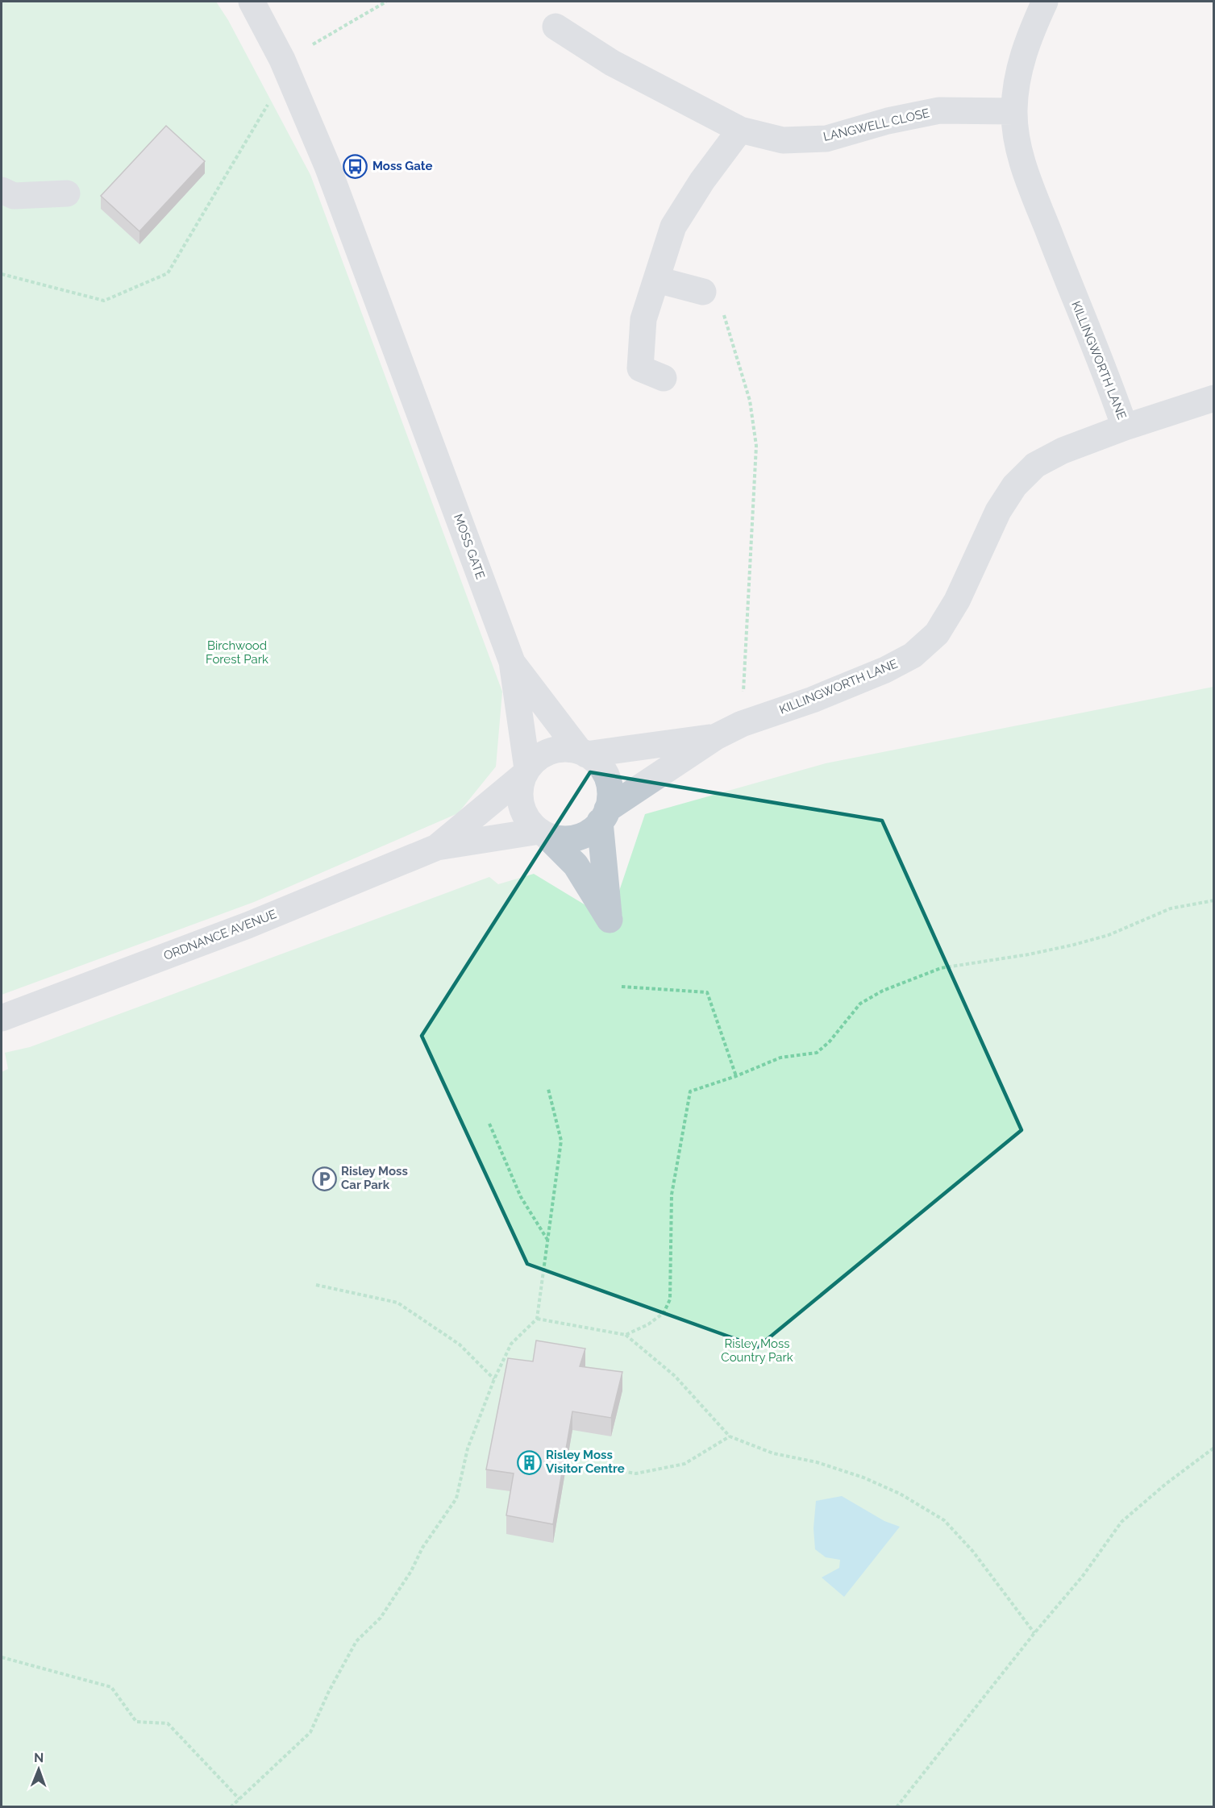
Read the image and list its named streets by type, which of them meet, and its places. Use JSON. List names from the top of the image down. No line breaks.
{"streets":{"street":["LANGWELL CLOSE","KILLINGWORTH LANE","MOSS GATE","ORDNANCE AVENUE"]},"crossings":[["LANGWELL CLOSE","KILLINGWORTH LANE"],["KILLINGWORTH LANE","MOSS GATE"],["KILLINGWORTH LANE","ORDNANCE AVENUE"],["MOSS GATE","ORDNANCE AVENUE"]],"parks":["Birchwood Forest Park","Risley Moss Country Park"],"places":{"bus stop":["Moss Gate"],"parking":["Risley Moss Car Park"],"building":["Risley Moss Visitor Centre"]},"north":"top"}
